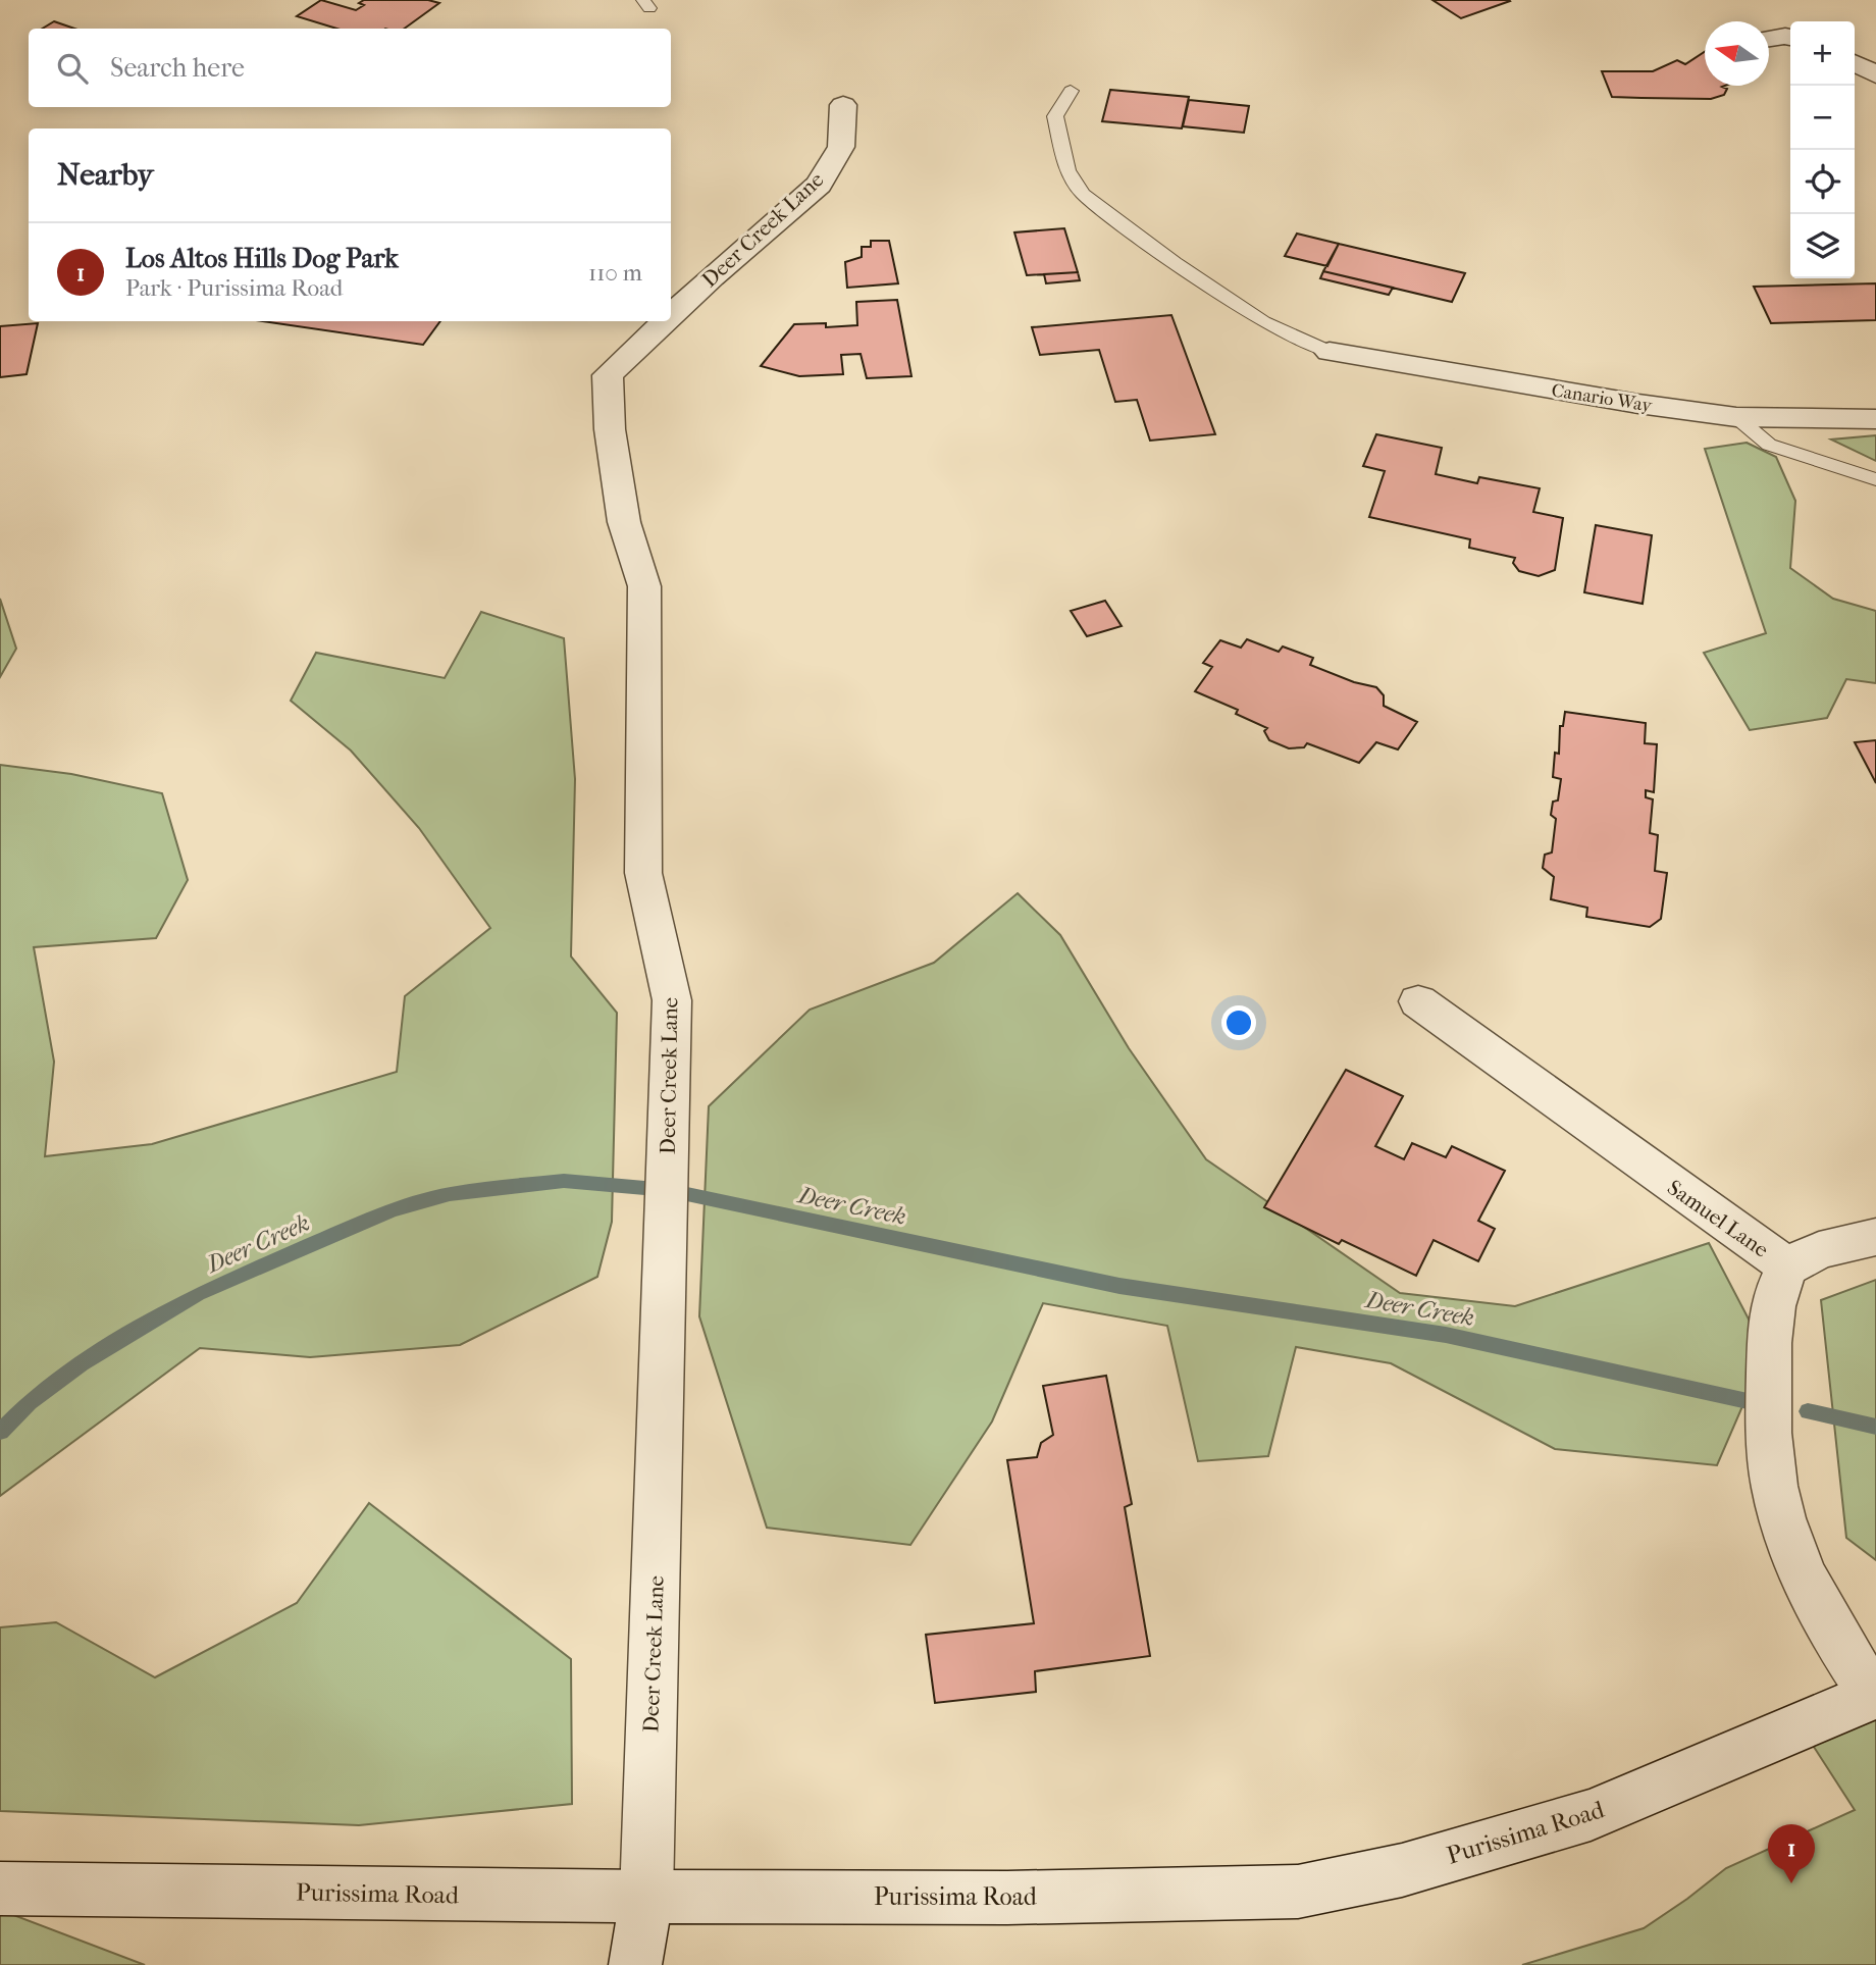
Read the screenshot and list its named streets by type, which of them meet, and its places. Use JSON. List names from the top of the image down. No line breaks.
{"streets":{"street":["Deer Creek Lane","Canario Way","Samuel Lane","Purissima Road"]},"crossings":[["Deer Creek Lane","Purissima Road"],["Samuel Lane","Purissima Road"]],"water":["Deer Creek"],"north":"left","page":{"map_buttons":["+","−"],"search":"Search here","heading":"Nearby","list":[{"mark":"1","name":"Los Altos Hills Dog Park","note":"Park · Purissima Road","value":"110 m"}],"pins":"1"}}
